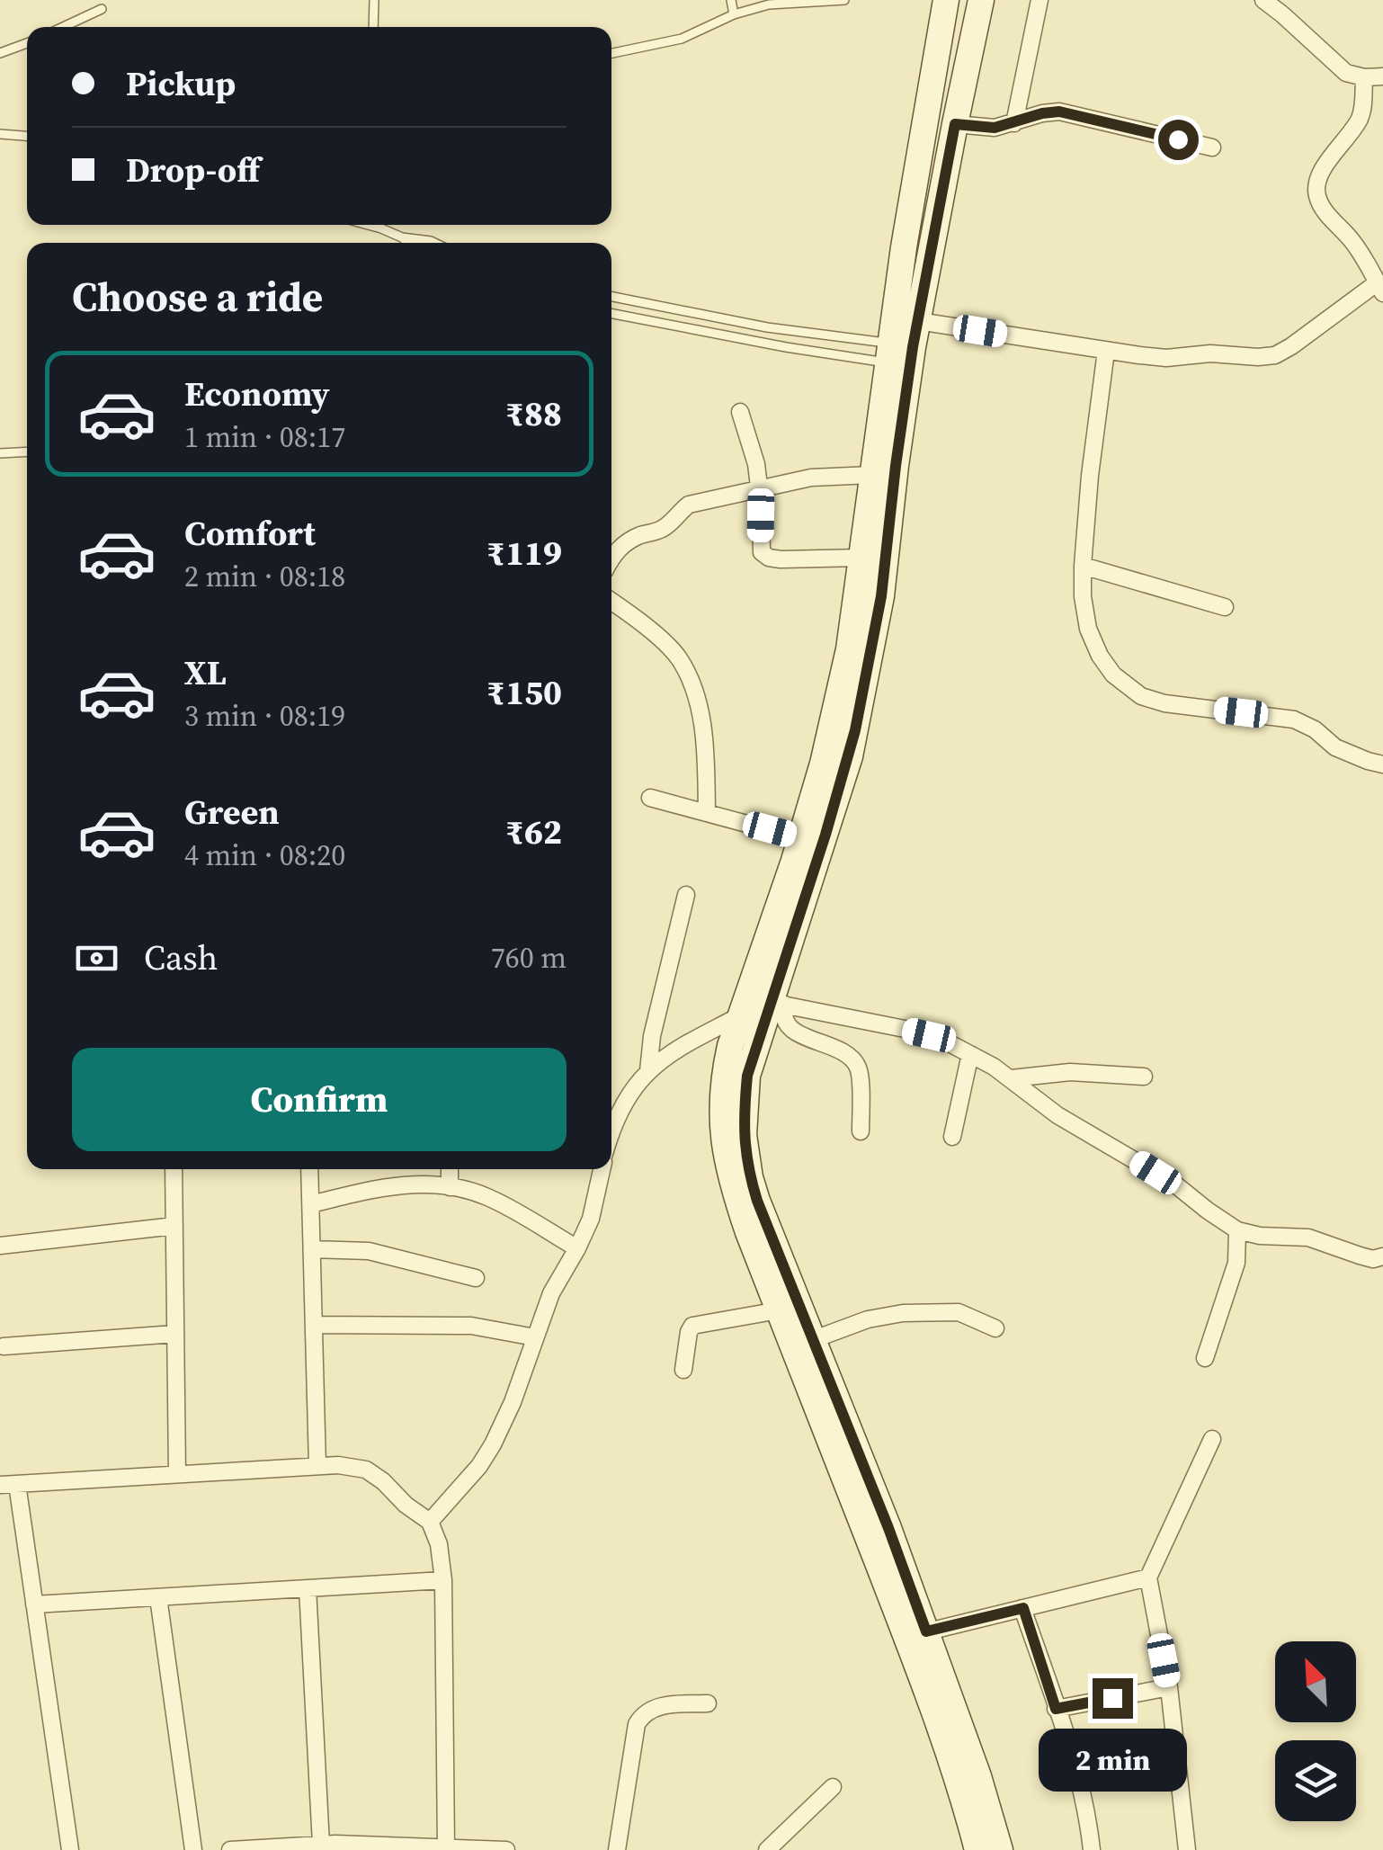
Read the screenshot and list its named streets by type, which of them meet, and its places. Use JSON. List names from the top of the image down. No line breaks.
{"north":"top left","page":{"banner":["Pickup","Drop-off"],"heading":"Choose a ride","list":[{"name":"Economy","note":"1 min · 08:17","value":"₹88"},{"name":"Comfort","note":"2 min · 08:18","value":"₹119"},{"name":"XL","note":"3 min · 08:19","value":"₹150"},{"name":"Green","note":"4 min · 08:20","value":"₹62"}],"pay":["Cash","760 m"],"buttons":"Confirm","bubble":"2 min"}}
